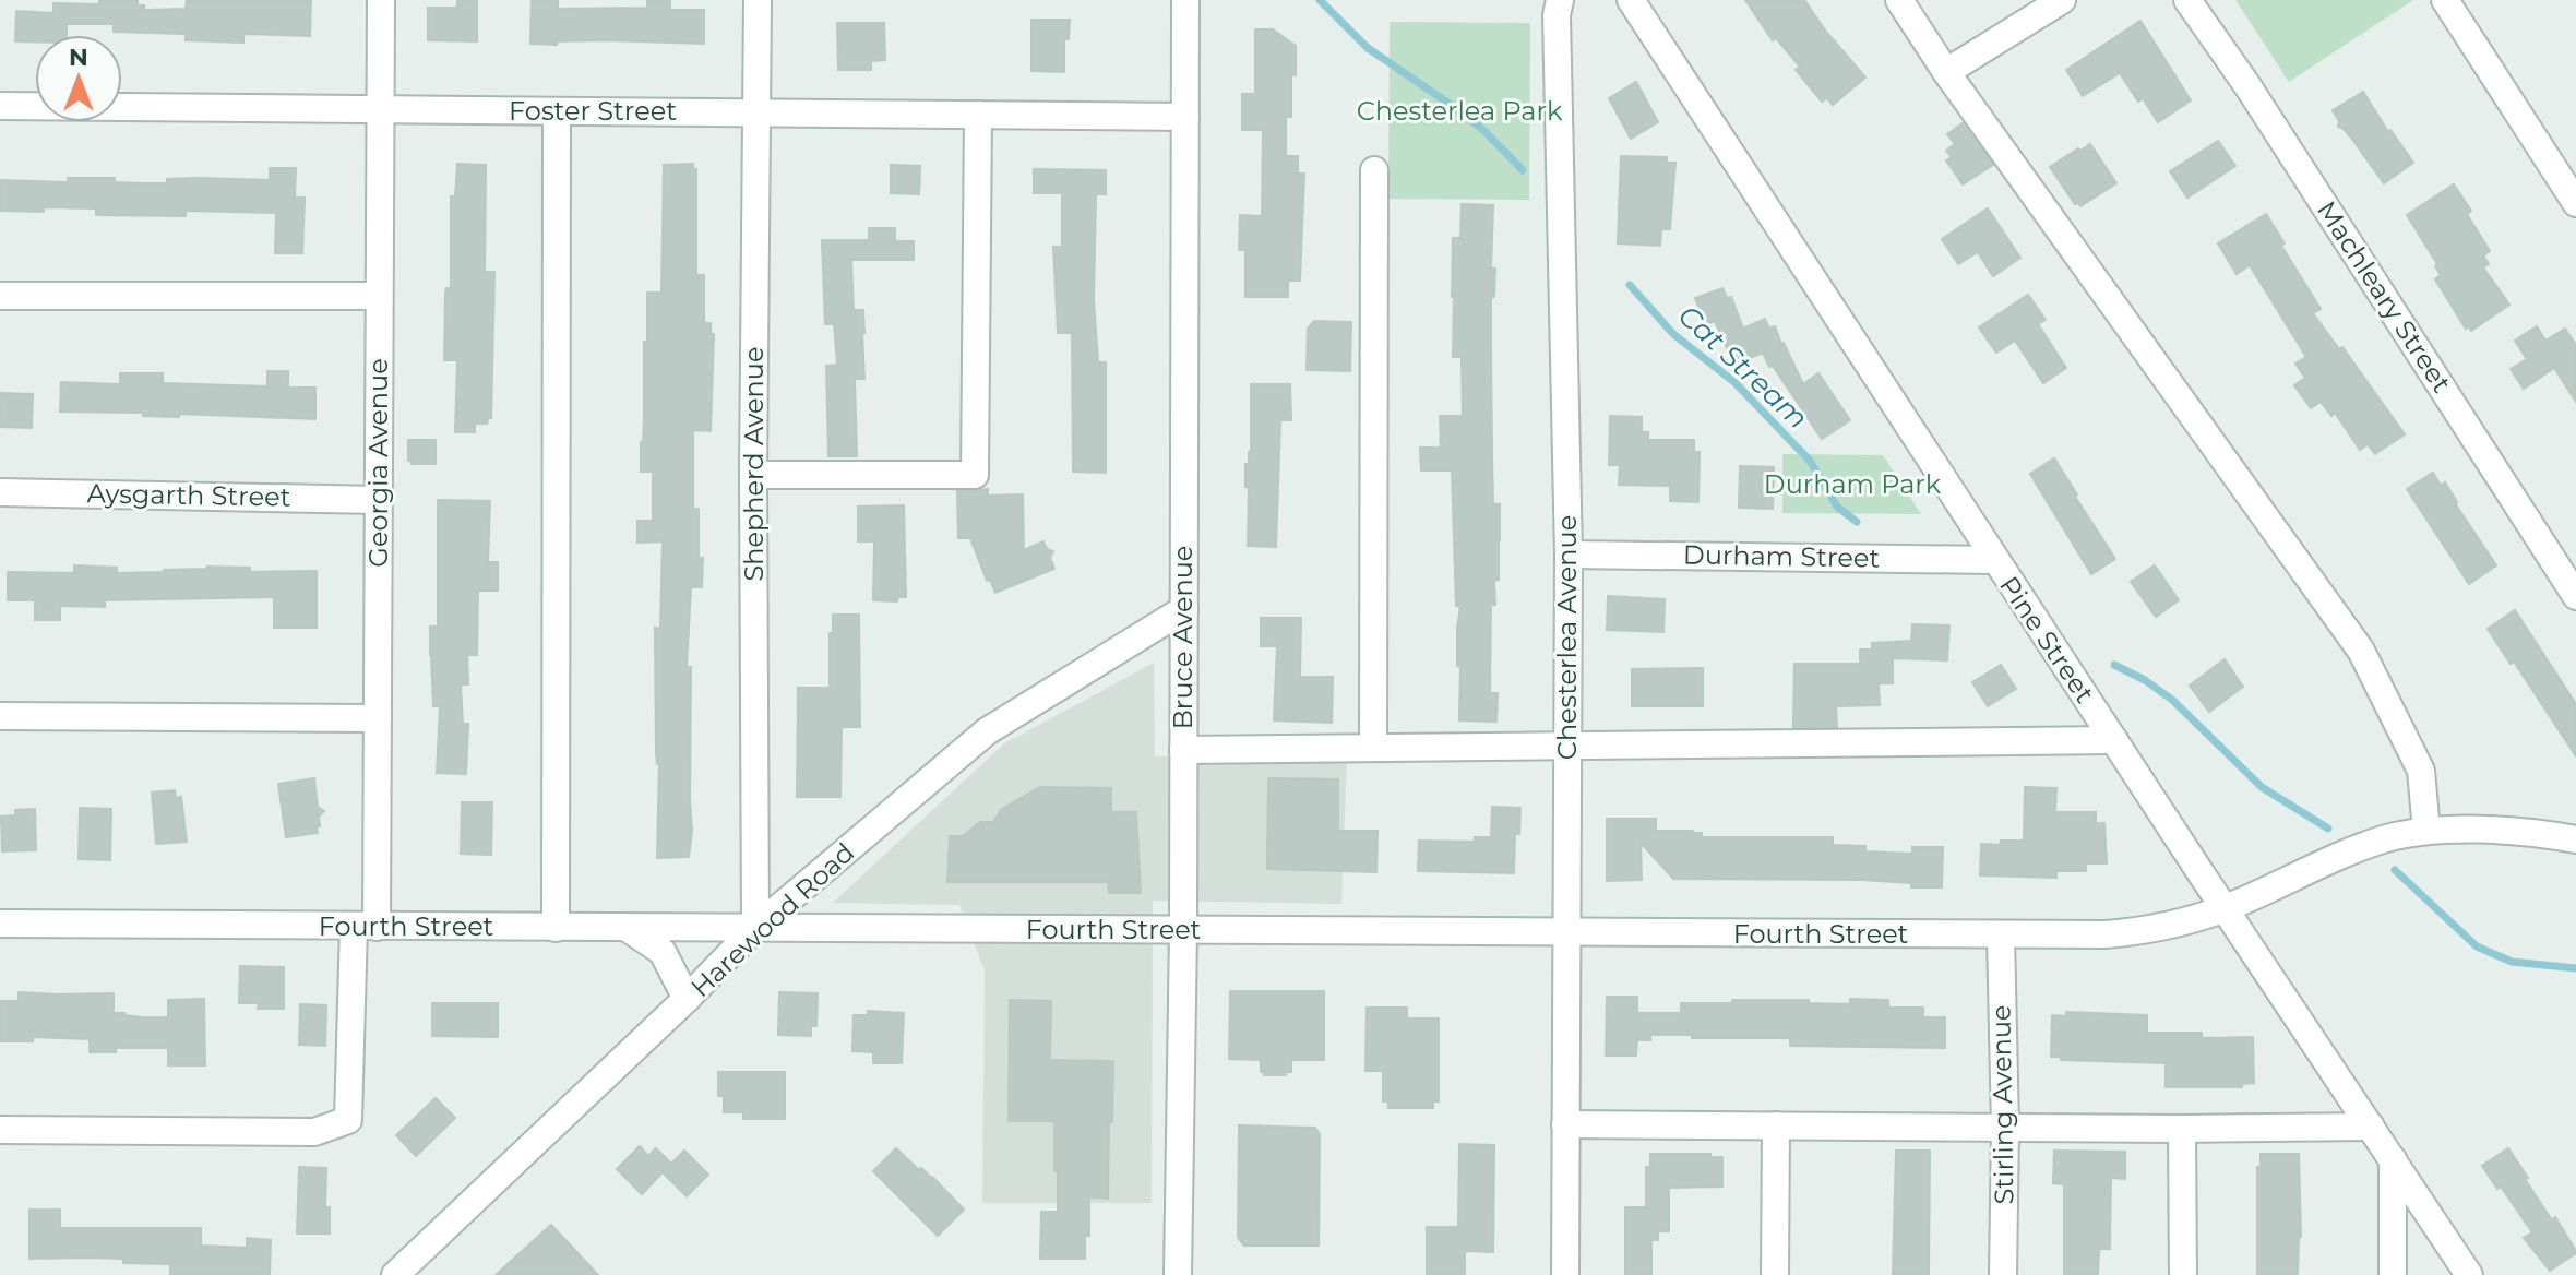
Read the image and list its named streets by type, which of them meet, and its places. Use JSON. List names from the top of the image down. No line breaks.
{"streets":{"street":["Foster Street","Machleary Street","Georgia Avenue","Shepherd Avenue","Aysgarth Street","Durham Street","Bruce Avenue","Chesterlea Avenue","Pine Street","Harewood Road","Fourth Street","Stirling Avenue"]},"crossings":[["Foster Street","Georgia Avenue"],["Foster Street","Shepherd Avenue"],["Foster Street","Bruce Avenue"],["Georgia Avenue","Aysgarth Street"],["Georgia Avenue","Fourth Street"],["Shepherd Avenue","Harewood Road"],["Shepherd Avenue","Fourth Street"],["Durham Street","Chesterlea Avenue"],["Durham Street","Pine Street"],["Bruce Avenue","Harewood Road"],["Bruce Avenue","Fourth Street"],["Chesterlea Avenue","Fourth Street"],["Pine Street","Fourth Street"],["Harewood Road","Fourth Street"],["Fourth Street","Stirling Avenue"]],"water":["Cat Stream"],"parks":["Chesterlea Park","Durham Park"],"north":"top"}
